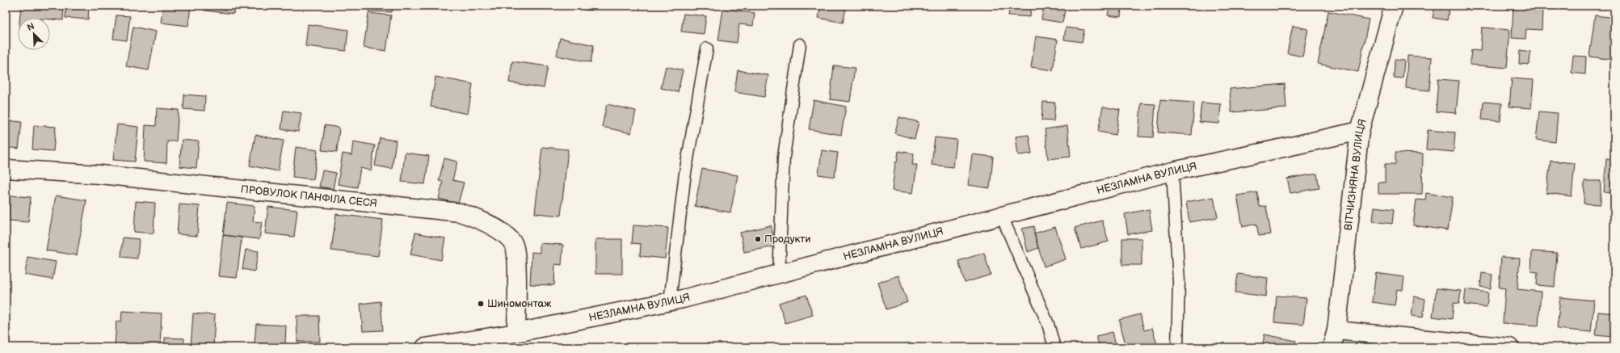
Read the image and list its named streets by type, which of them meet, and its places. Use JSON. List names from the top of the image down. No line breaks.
{"streets":{"street":["ВІТЧИЗНЯНА ВУЛИЦЯ","НЕЗЛАМНА ВУЛИЦЯ","ПРОВУЛОК ПАНФІЛА СЕСЯ"]},"crossings":[["ВІТЧИЗНЯНА ВУЛИЦЯ","НЕЗЛАМНА ВУЛИЦЯ"],["НЕЗЛАМНА ВУЛИЦЯ","ПРОВУЛОК ПАНФІЛА СЕСЯ"]],"places":["Продукти","Шиномонтаж"],"north":"top left"}
